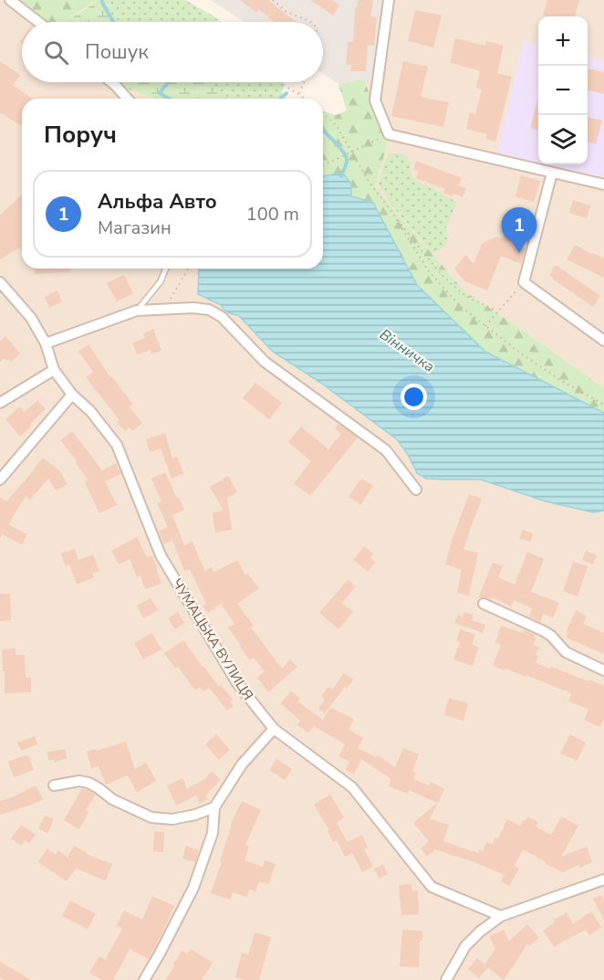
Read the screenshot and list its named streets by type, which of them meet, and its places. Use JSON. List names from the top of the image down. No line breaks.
{"streets":{"street":["ЧУМАЦЬКА ВУЛИЦЯ"]},"water":["Вінничка"],"page":{"map_buttons":["+","−"],"search":"Пошук","heading":"Поруч","list":[{"mark":"1","name":"Альфа Авто","note":"Магазин","value":"100 m"}],"pins":"1"}}
